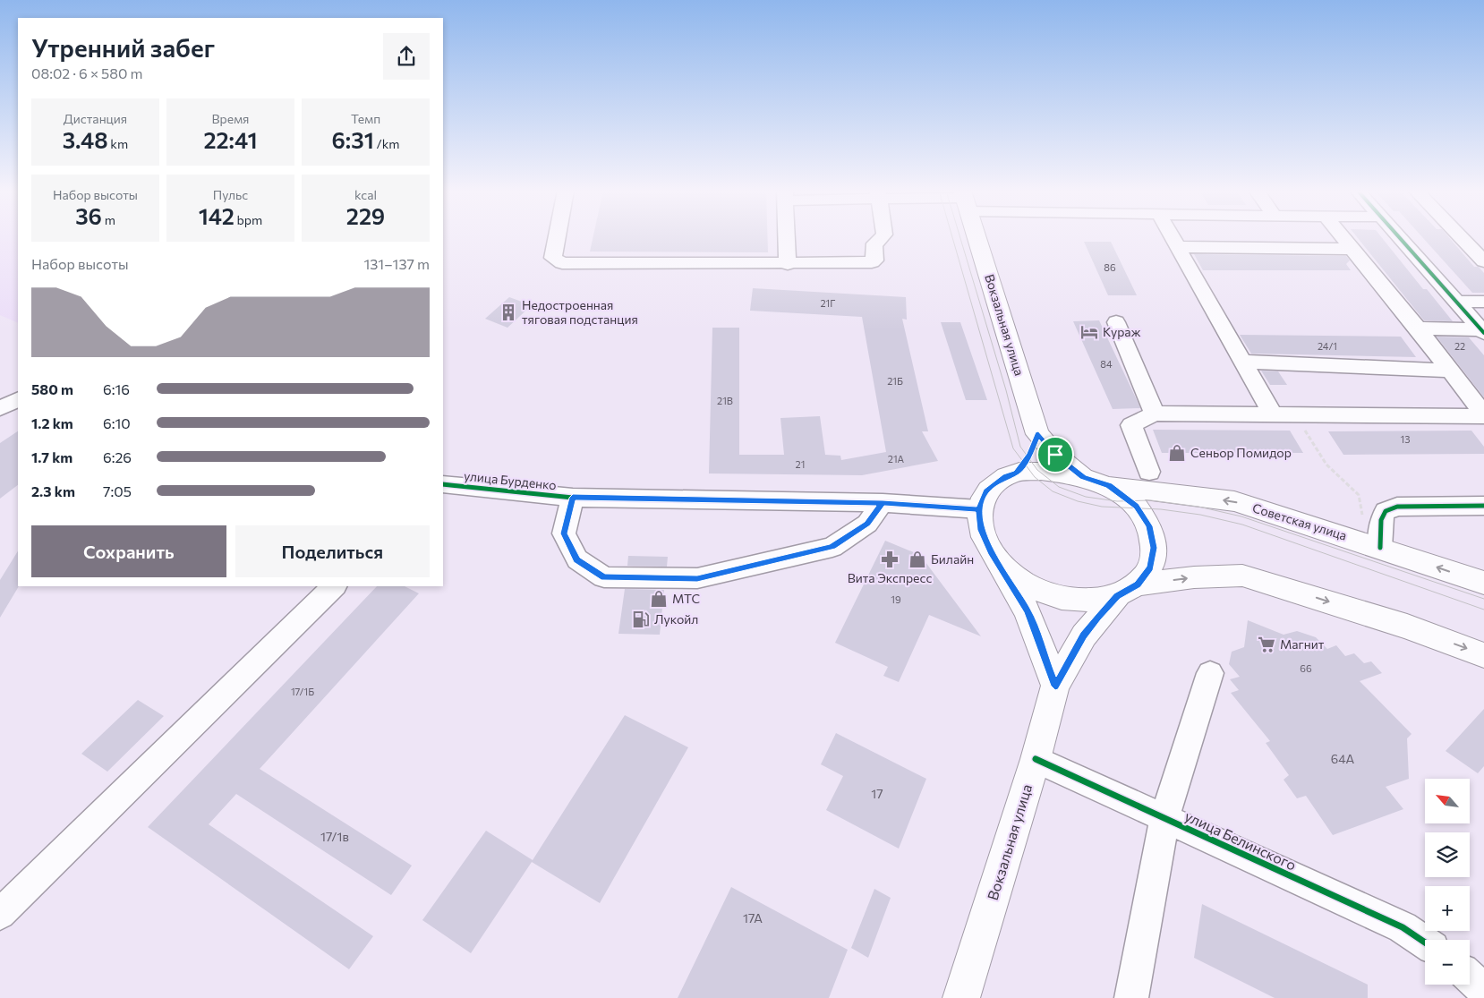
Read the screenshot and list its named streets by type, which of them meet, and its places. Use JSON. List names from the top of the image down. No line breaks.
{"streets":{"main road":["Вокзальная улица","Советская улица"],"street":["улица Бурденко","улица Белинского"]},"crossings":[["Вокзальная улица","улица Бурденко"],["Вокзальная улица","Советская улица"],["Вокзальная улица","улица Белинского"],["улица Бурденко","Советская улица"]],"places":{"building":["Недостроенная тяговая подстанция"],"hotel":["Кураж"],"shop":["Сеньор Помидор","Билайн","МТС"],"pharmacy":["Вита Экспресс"],"fuel station":["Лукойл"],"supermarket":["Магнит"]},"house_numbers":["86","21Г","24/1","22","84","21Б","21В","13","21А","21","19","66","17/1Б","64А","17","17/1в","17А"],"north":"top left","page":{"heading":["Утренний забег","08:02 · 6 × 580 m"],"stats":[["Дистанция","3.48 km"],["Время","22:41"],["Темп","6:31 /km"],["Набор высоты","36 m"],["Пульс","142 bpm"],["kcal","229"]],"chart":["Набор высоты","131–137 m"],"list":[{"name":"580 m","note":"6:16"},{"name":"1.2 km","note":"6:10"},{"name":"1.7 km","note":"6:26"},{"name":"2.3 km","note":"7:05"}],"buttons":["Сохранить","Поделиться"],"map_buttons":["+","−"]}}
